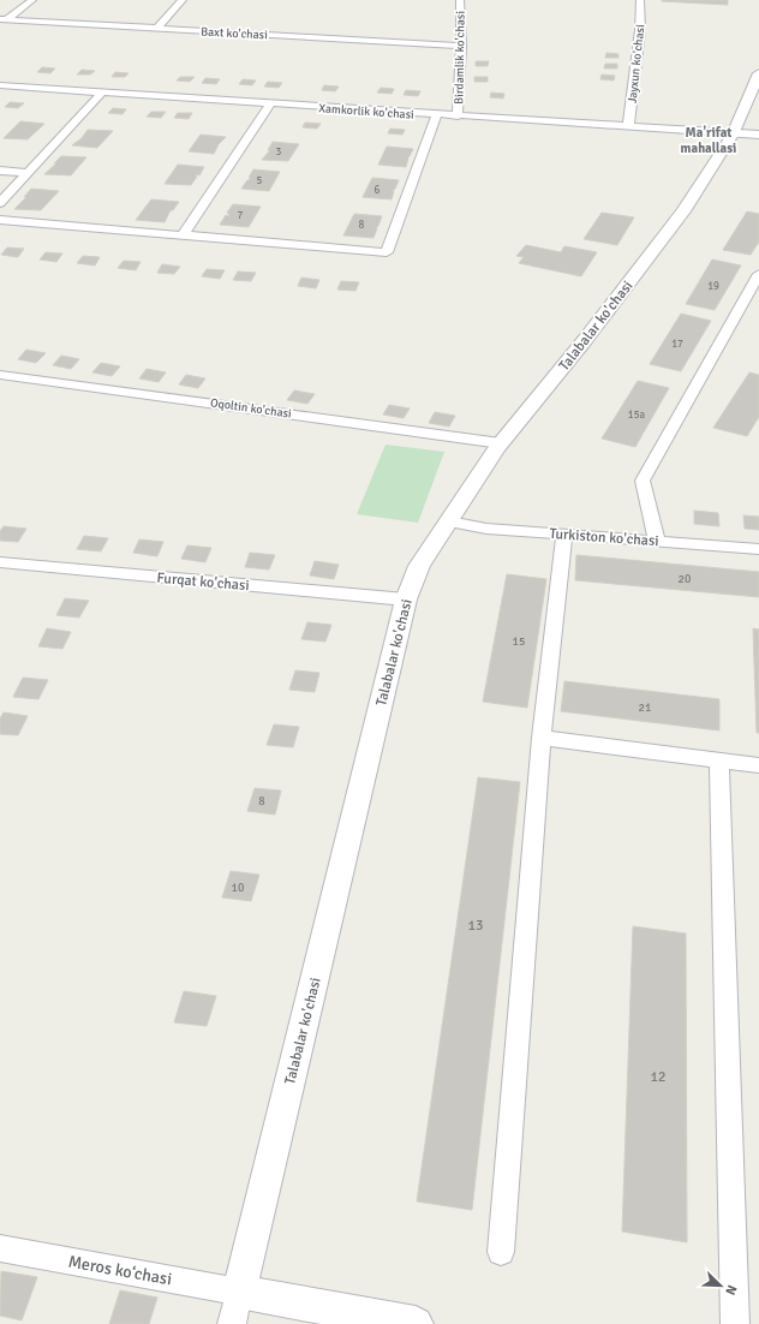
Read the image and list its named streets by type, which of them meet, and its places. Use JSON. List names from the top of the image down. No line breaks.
{"streets":{"street":["Baxt ko'chasi","Birdamlik ko'chasi","Jayxun ko'chasi","Xamkorlik ko'chasi","Talabalar ko'chasi","Oqoltin ko'chasi","Turkiston ko'chasi","Furqat ko'chasi","Meros ko‘chasi"]},"crossings":[["Baxt ko'chasi","Birdamlik ko'chasi"],["Birdamlik ko'chasi","Xamkorlik ko'chasi"],["Jayxun ko'chasi","Xamkorlik ko'chasi"],["Xamkorlik ko'chasi","Talabalar ko'chasi"],["Talabalar ko'chasi","Oqoltin ko'chasi"],["Talabalar ko'chasi","Turkiston ko'chasi"],["Talabalar ko'chasi","Furqat ko'chasi"],["Talabalar ko'chasi","Meros ko‘chasi"]],"districts":["Ma'rifat mahallasi"],"house_numbers":["3","5","6","7","8","19","17","15a","20","15","21","8","10","13","12"],"north":"bottom right"}
